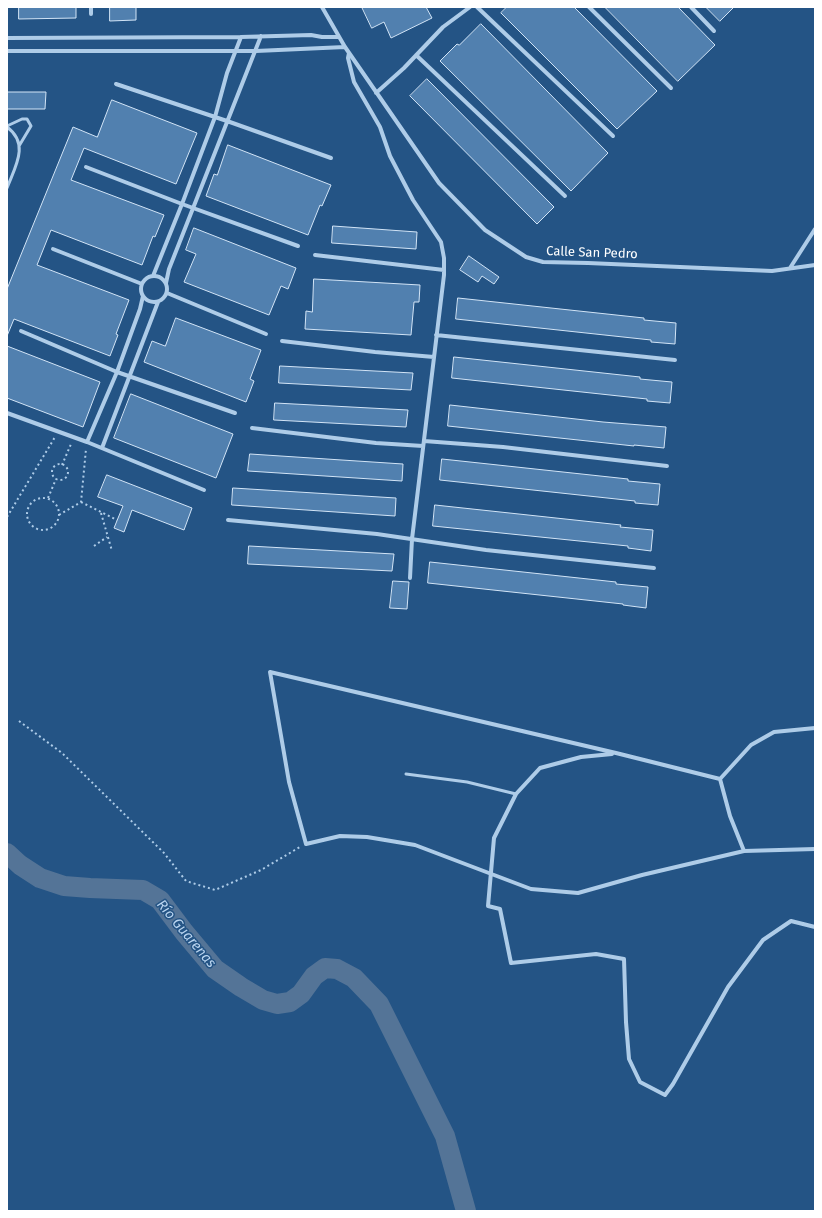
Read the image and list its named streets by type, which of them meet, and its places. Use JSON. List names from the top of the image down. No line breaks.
{"streets":{"street":["Calle San Pedro"]},"water":["Río Guarenas"]}
